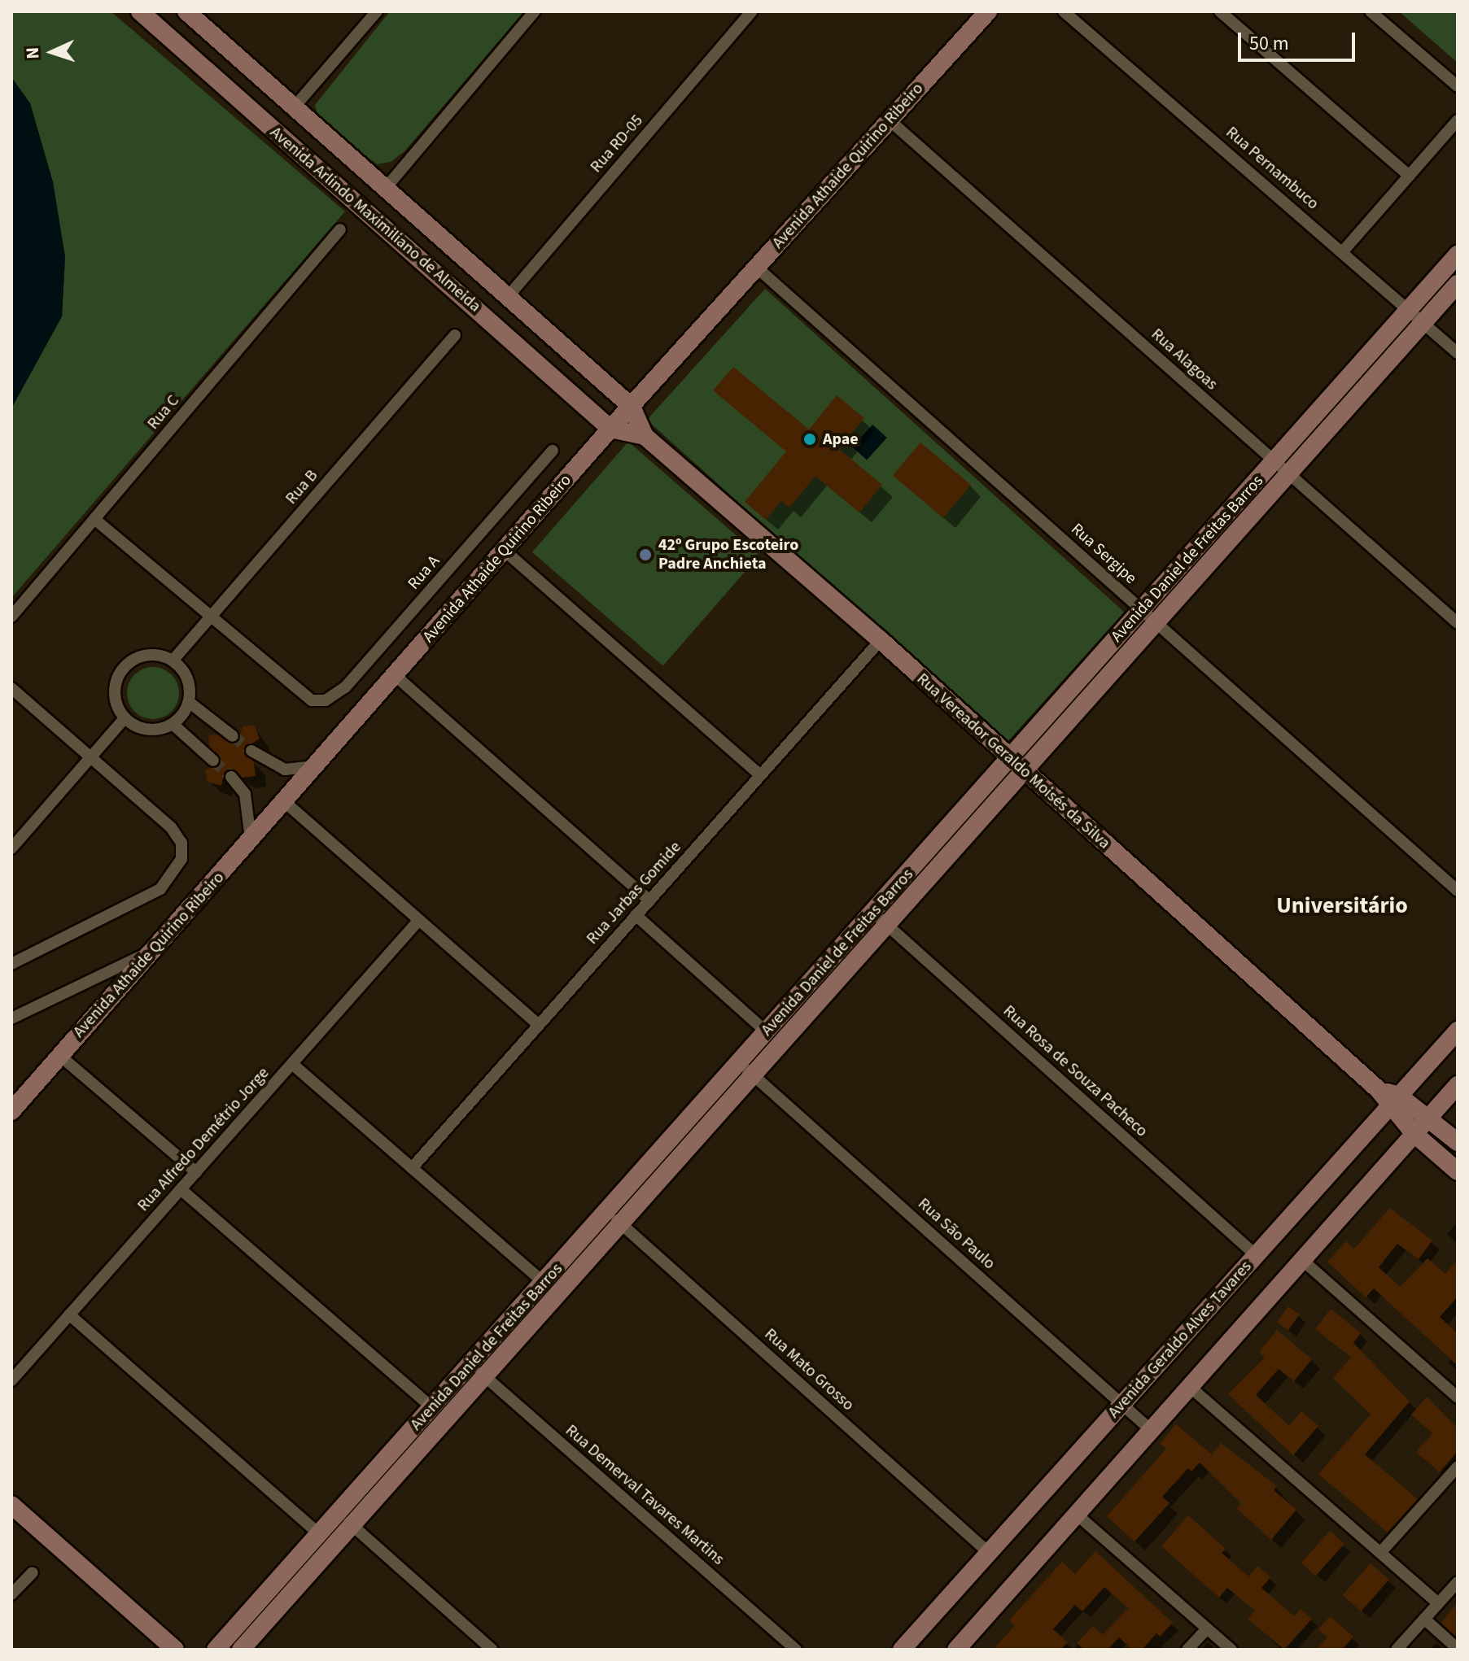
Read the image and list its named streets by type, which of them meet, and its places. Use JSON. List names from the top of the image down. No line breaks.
{"streets":{"street":["Rua RD-05","Avenida Athaide Quirino Ribeiro","Rua Pernambuco","Avenida Arlindo Maximiliano de Almeida","Rua Alagoas","Rua C","Rua B","Rua Sergipe","Avenida Daniel de Freitas Barros","Rua A","Rua Vereador Geraldo Moisés da Silva","Rua Jarbas Gomide","Rua Rosa de Souza Pacheco","Rua Alfredo Demétrio Jorge","Rua São Paulo","Avenida Geraldo Alves Tavares","Rua Mato Grosso","Rua Demerval Tavares Martins"]},"crossings":[["Rua RD-05","Avenida Arlindo Maximiliano de Almeida"],["Avenida Athaide Quirino Ribeiro","Avenida Arlindo Maximiliano de Almeida"],["Avenida Athaide Quirino Ribeiro","Rua Alagoas"],["Avenida Athaide Quirino Ribeiro","Rua Sergipe"],["Avenida Athaide Quirino Ribeiro","Rua Vereador Geraldo Moisés da Silva"],["Rua Pernambuco","Avenida Daniel de Freitas Barros"],["Avenida Arlindo Maximiliano de Almeida","Rua Vereador Geraldo Moisés da Silva"],["Rua Alagoas","Avenida Daniel de Freitas Barros"],["Rua B","Rua A"],["Rua Sergipe","Avenida Daniel de Freitas Barros"],["Avenida Daniel de Freitas Barros","Rua Vereador Geraldo Moisés da Silva"],["Avenida Daniel de Freitas Barros","Rua Rosa de Souza Pacheco"],["Avenida Daniel de Freitas Barros","Rua São Paulo"],["Avenida Daniel de Freitas Barros","Rua Mato Grosso"],["Avenida Daniel de Freitas Barros","Rua Demerval Tavares Martins"],["Rua Vereador Geraldo Moisés da Silva","Rua Jarbas Gomide"],["Rua Vereador Geraldo Moisés da Silva","Avenida Geraldo Alves Tavares"],["Rua Rosa de Souza Pacheco","Avenida Geraldo Alves Tavares"],["Rua São Paulo","Avenida Geraldo Alves Tavares"],["Avenida Geraldo Alves Tavares","Rua Mato Grosso"]],"districts":["Universitário"],"places":["Apae","42º Grupo Escoteiro Padre Anchieta"],"scale_bar":"50 m","north":"left"}
